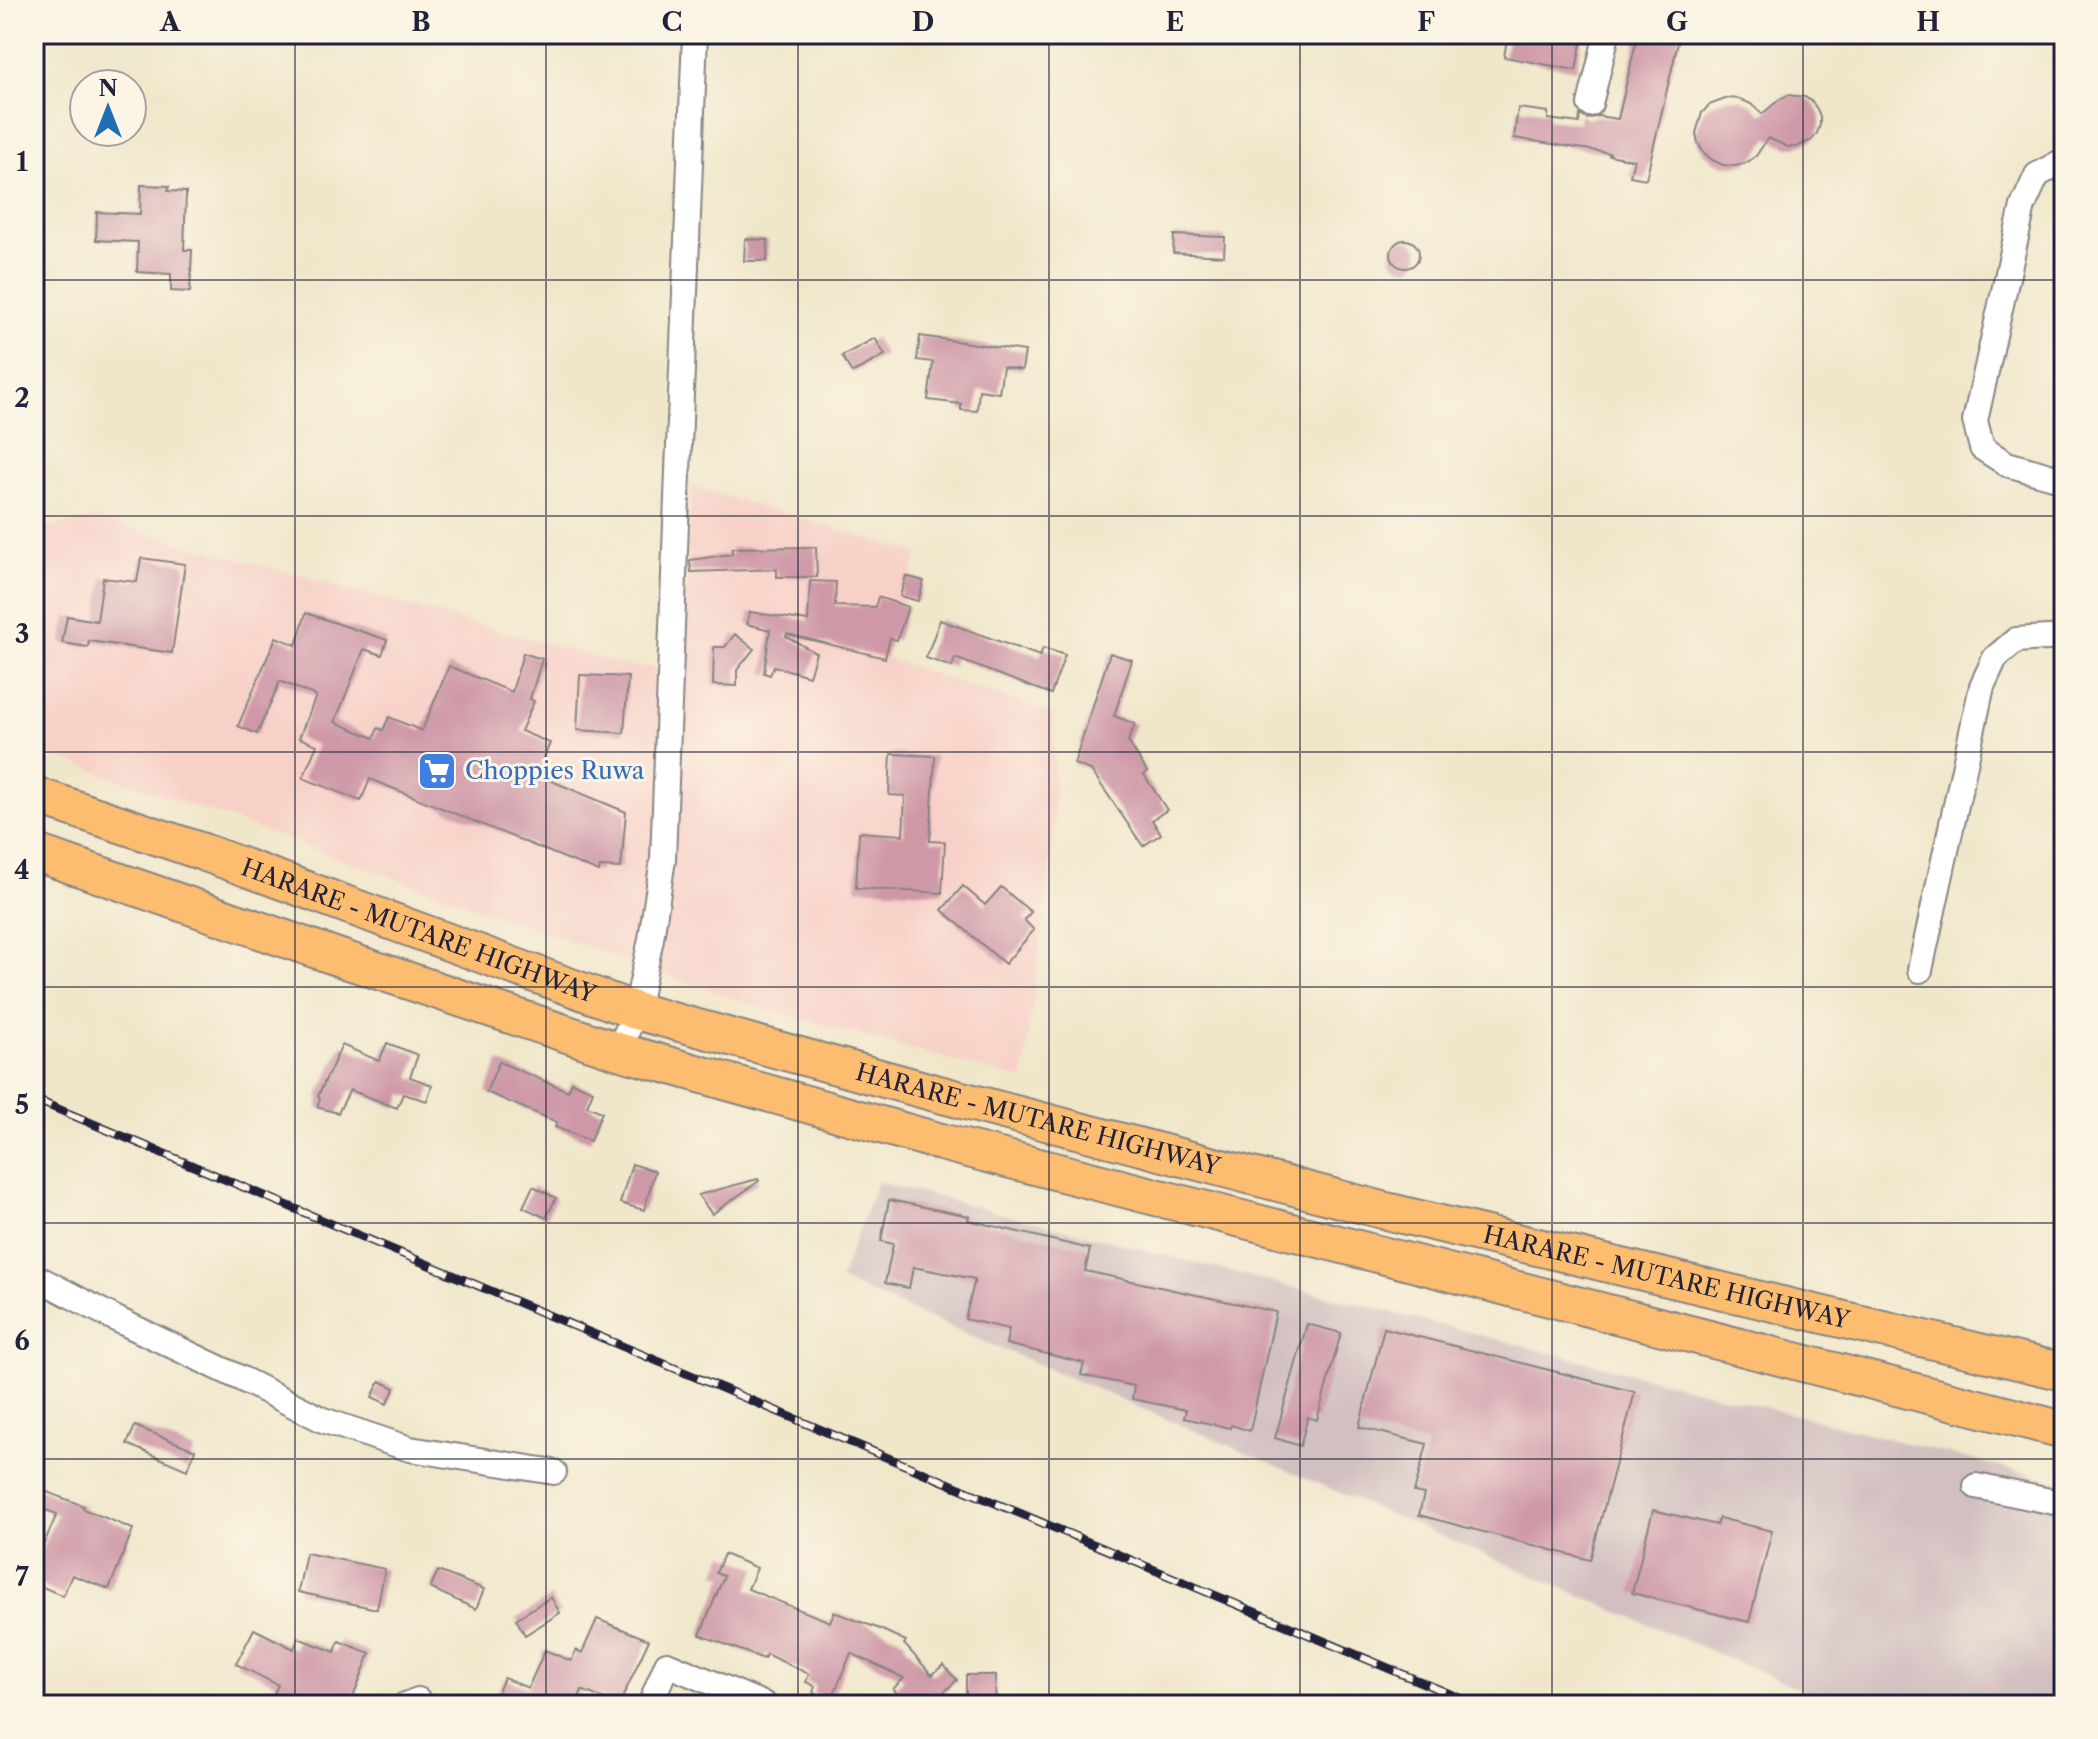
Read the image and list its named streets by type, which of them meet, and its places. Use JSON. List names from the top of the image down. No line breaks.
{"streets":{"highway":["HARARE - MUTARE HIGHWAY"]},"places":{"supermarket":["Choppies Ruwa"]},"north":"top","grid":{"columns":["A","B","C","D","E","F","G","H"],"rows":["1","2","3","4","5","6","7"]}}
